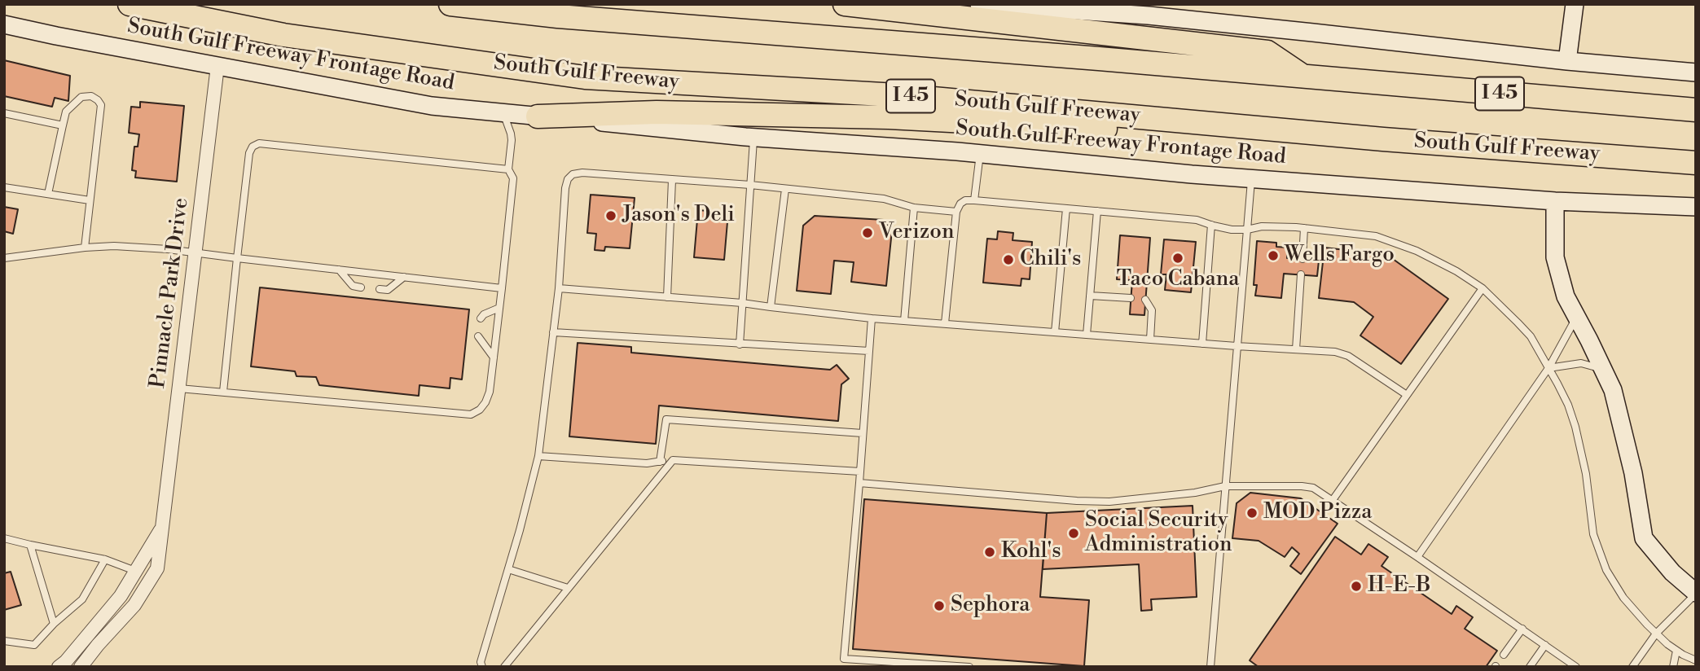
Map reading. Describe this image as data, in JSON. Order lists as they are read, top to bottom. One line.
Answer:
{"streets":{"highway":["South Gulf Freeway","I 45"],"main road":["South Gulf Freeway Frontage Road"],"street":["Pinnacle Park Drive"]},"crossings":[["South Gulf Freeway Frontage Road","Pinnacle Park Drive"]],"places":["Jason's Deli","Verizon","Wells Fargo","Taco Cabana","Chili's","MOD Pizza","Social Security Administration","Kohl's","H-E-B","Sephora"]}
